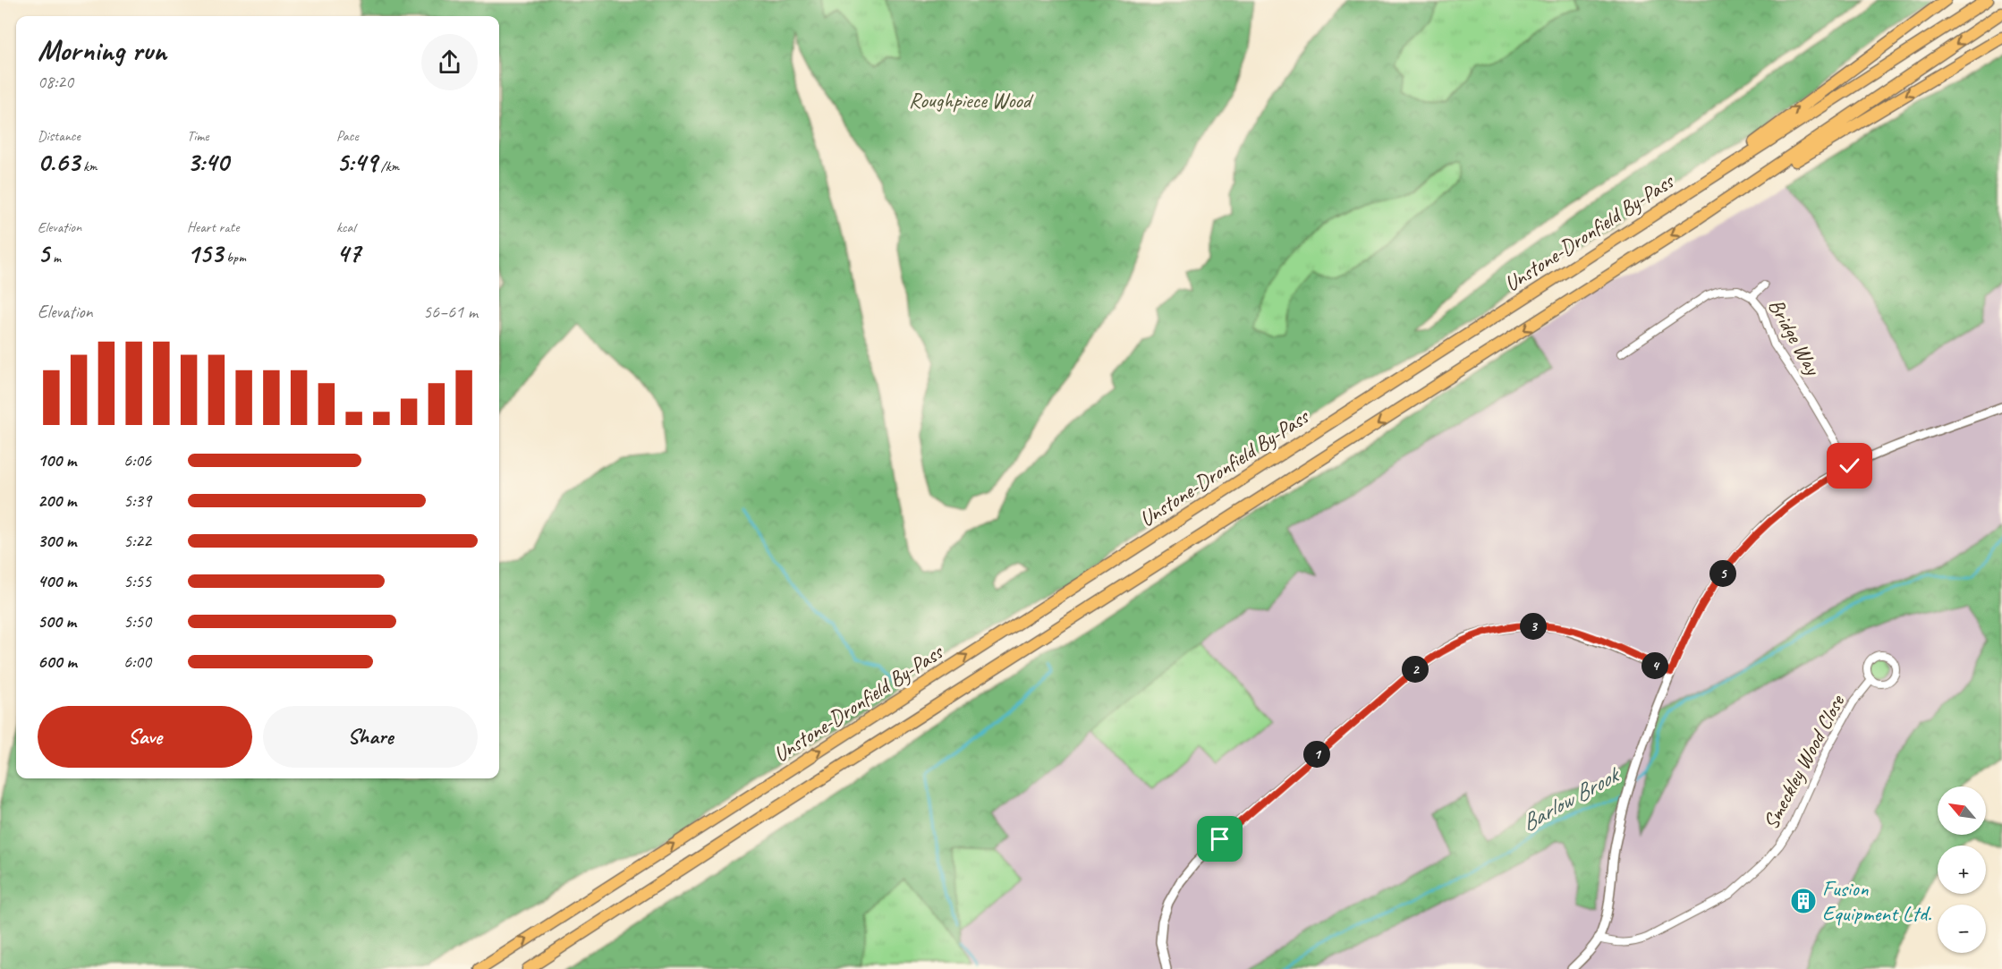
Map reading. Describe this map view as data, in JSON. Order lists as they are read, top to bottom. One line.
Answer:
{"streets":{"highway":["Unstone-Dronfield By-Pass"],"street":["Bridge Way","Smeckley Wood Close"]},"water":["Barlow Brook"],"parks":["Roughpiece Wood"],"places":{"building":["Fusion Equipment Ltd."]},"north":"top left","page":{"heading":["Morning run","08:20"],"stats":[["Distance","0.63 km"],["Time","3:40"],["Pace","5:49 /km"],["Elevation","5 m"],["Heart rate","153 bpm"],["kcal","47"]],"chart":["Elevation","56–61 m"],"list":[{"name":"100 m","note":"6:06"},{"name":"200 m","note":"5:39"},{"name":"300 m","note":"5:22"},{"name":"400 m","note":"5:55"},{"name":"500 m","note":"5:50"},{"name":"600 m","note":"6:00"}],"pins":["5","3","4","2","1"],"buttons":["Save","Share"],"map_buttons":["+","−"]}}
